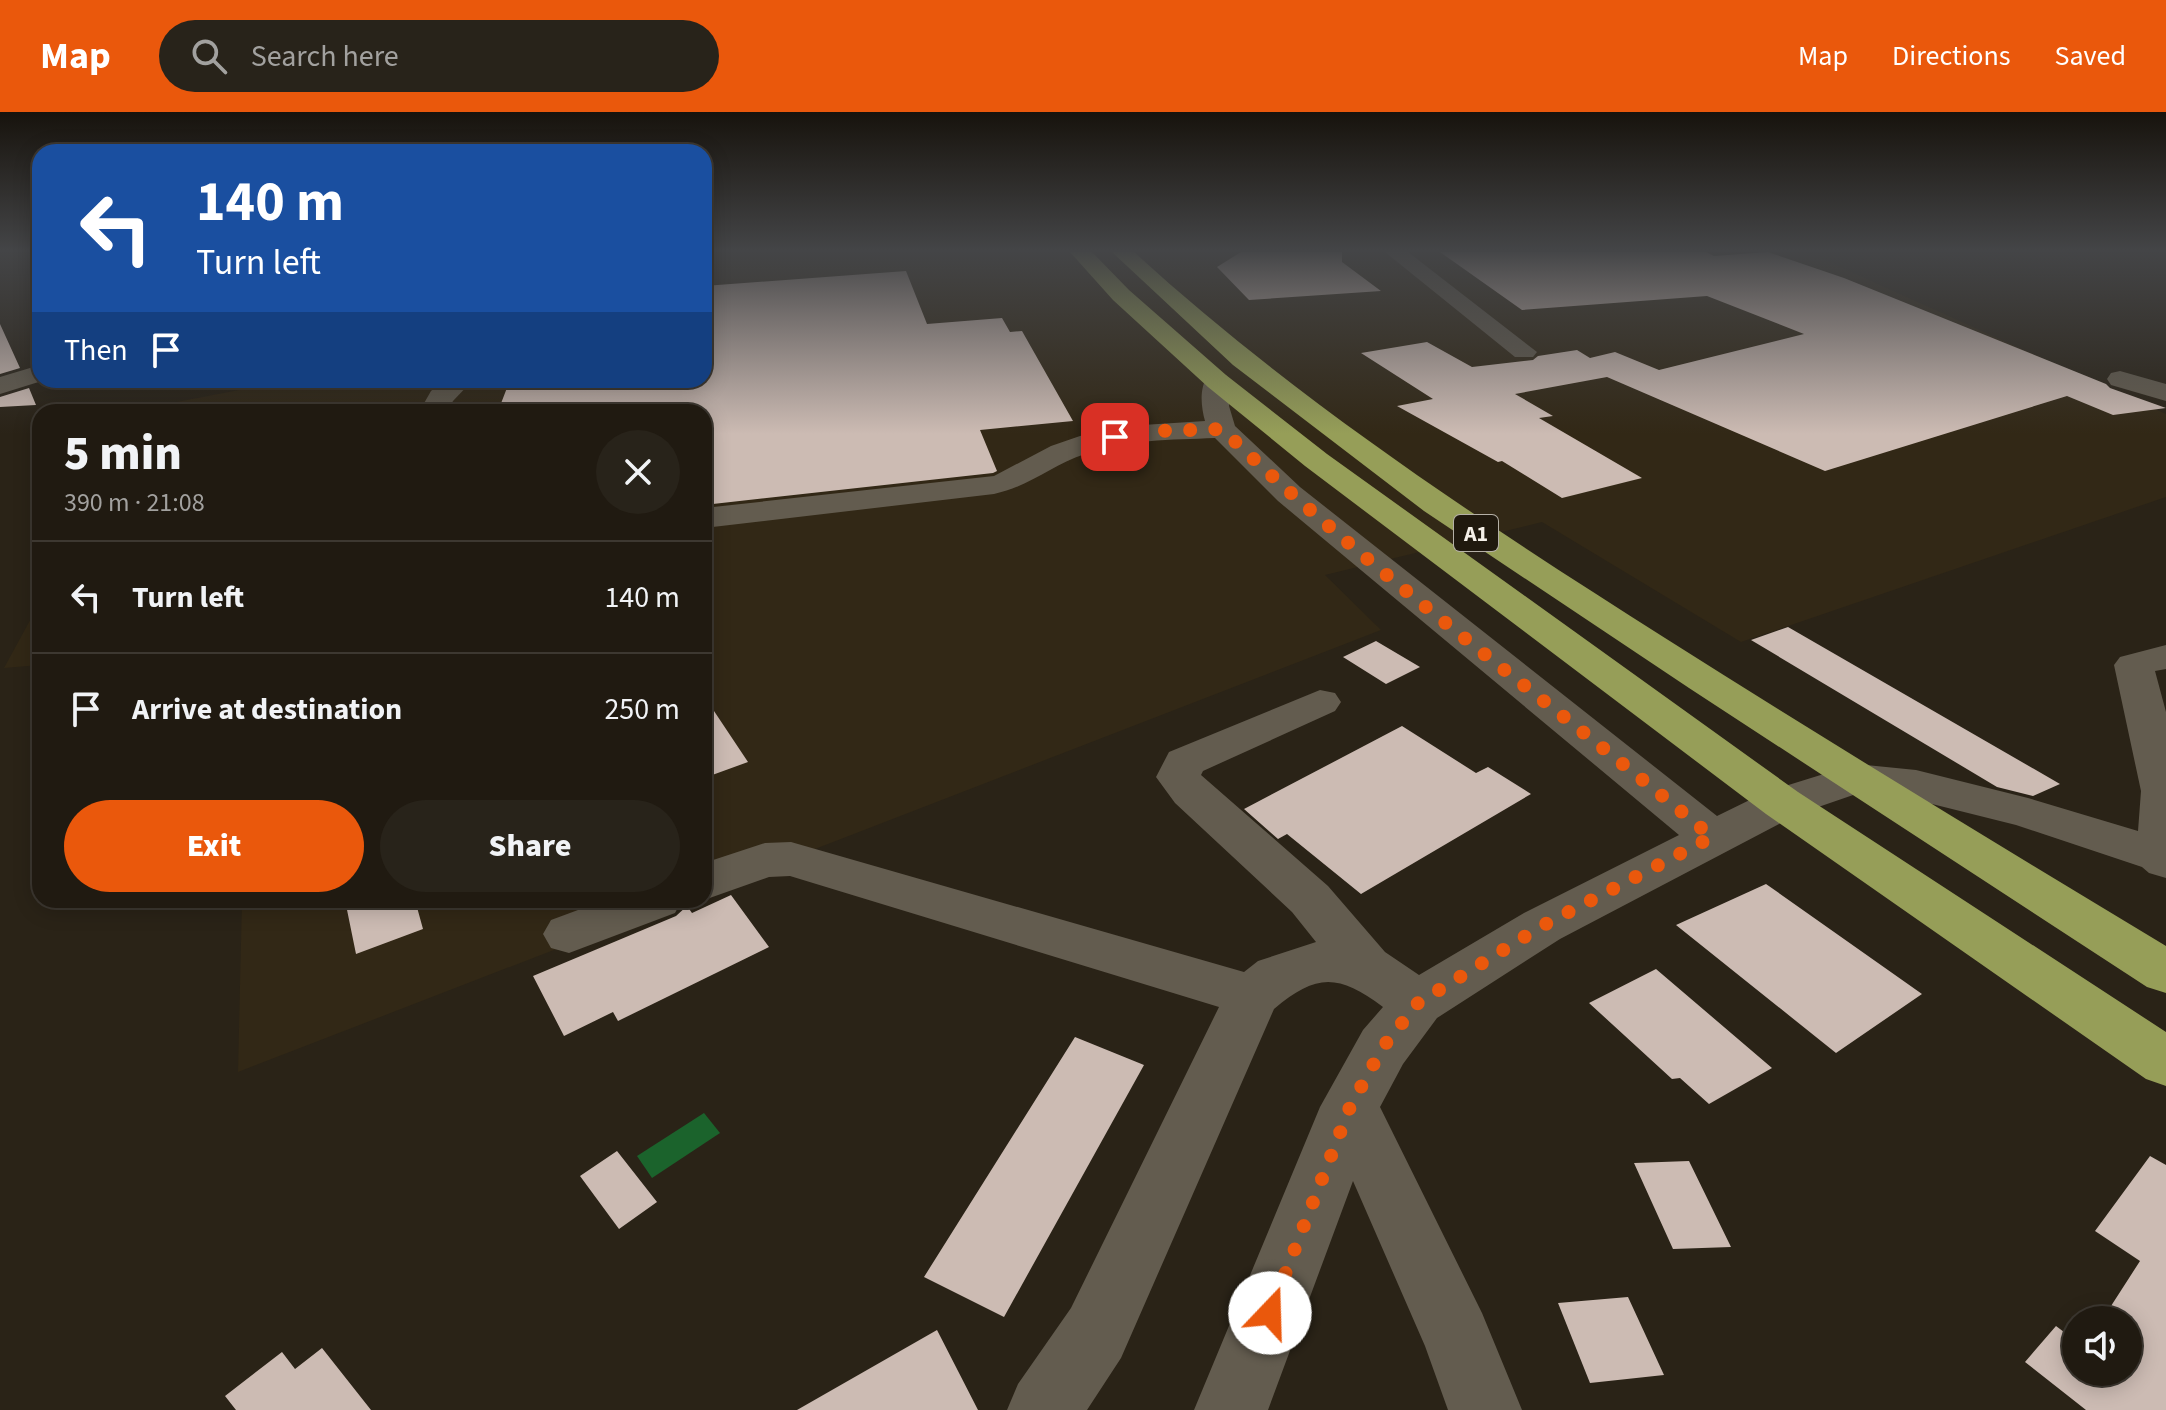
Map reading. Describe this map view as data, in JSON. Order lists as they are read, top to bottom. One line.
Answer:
{"streets":{"highway":["A1"]},"page":{"header":"Map","search":"Search here","nav":["Map","Directions","Saved"],"turn":["140 m","Turn left"],"then":"Then","heading":["5 min","390 m · 21:08"],"list":[{"name":"Turn left","value":"140 m"},{"name":"Arrive at destination","value":"250 m"}],"buttons":["Exit","Share"]}}
